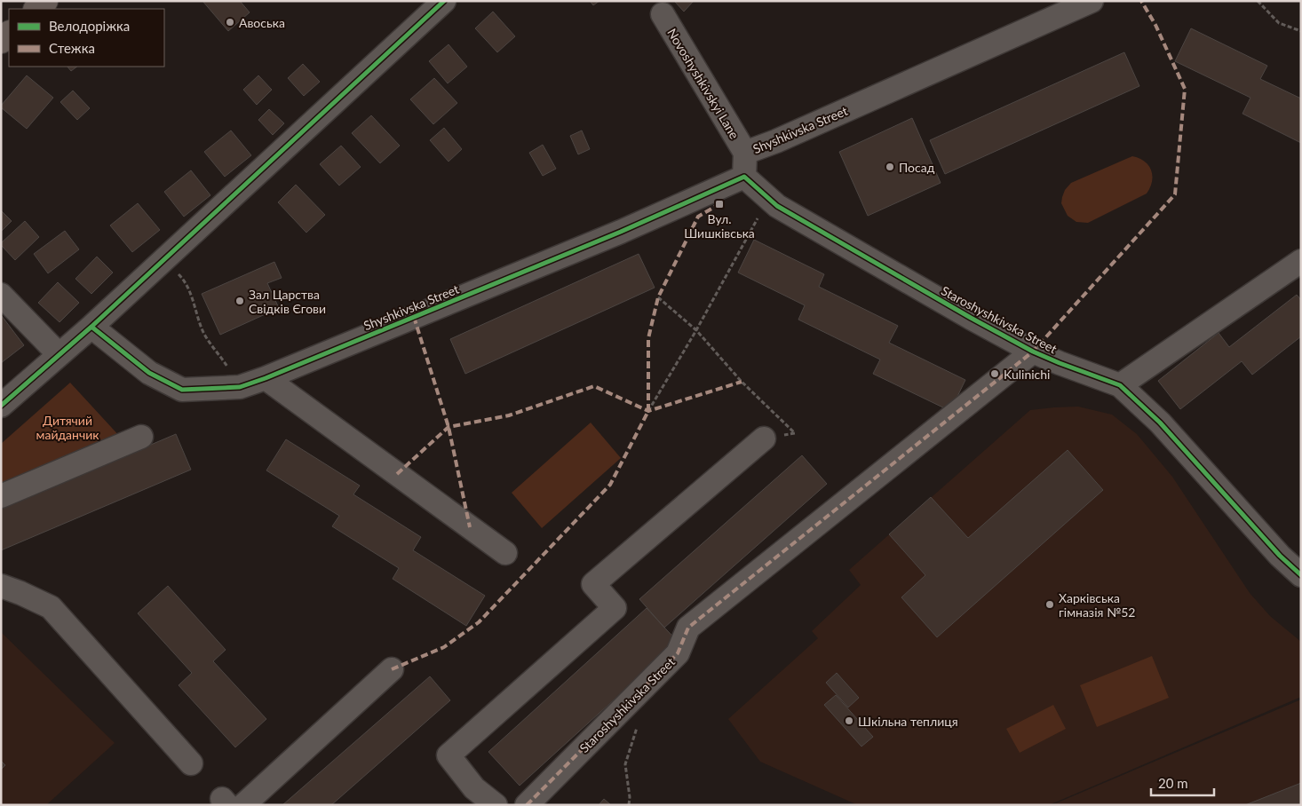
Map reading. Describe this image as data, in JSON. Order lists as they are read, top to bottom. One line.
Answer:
{"streets":{"street":["Novoshyshkivskyi Lane","Shyshkivska Street","Staroshyshkivska Street"]},"crossings":[["Novoshyshkivskyi Lane","Shyshkivska Street"],["Shyshkivska Street","Staroshyshkivska Street"]],"parks":["Дитячий майданчик"],"places":{"other":["Авоська","Посад","Зал Царства Свідків Єгови","Kulinichi","Харківська гімназія №52","Шкільна теплиця"],"transit":["Вул. Шишківська"]},"legend":["Велодоріжка","Стежка"],"scale_bar":"20 m"}
